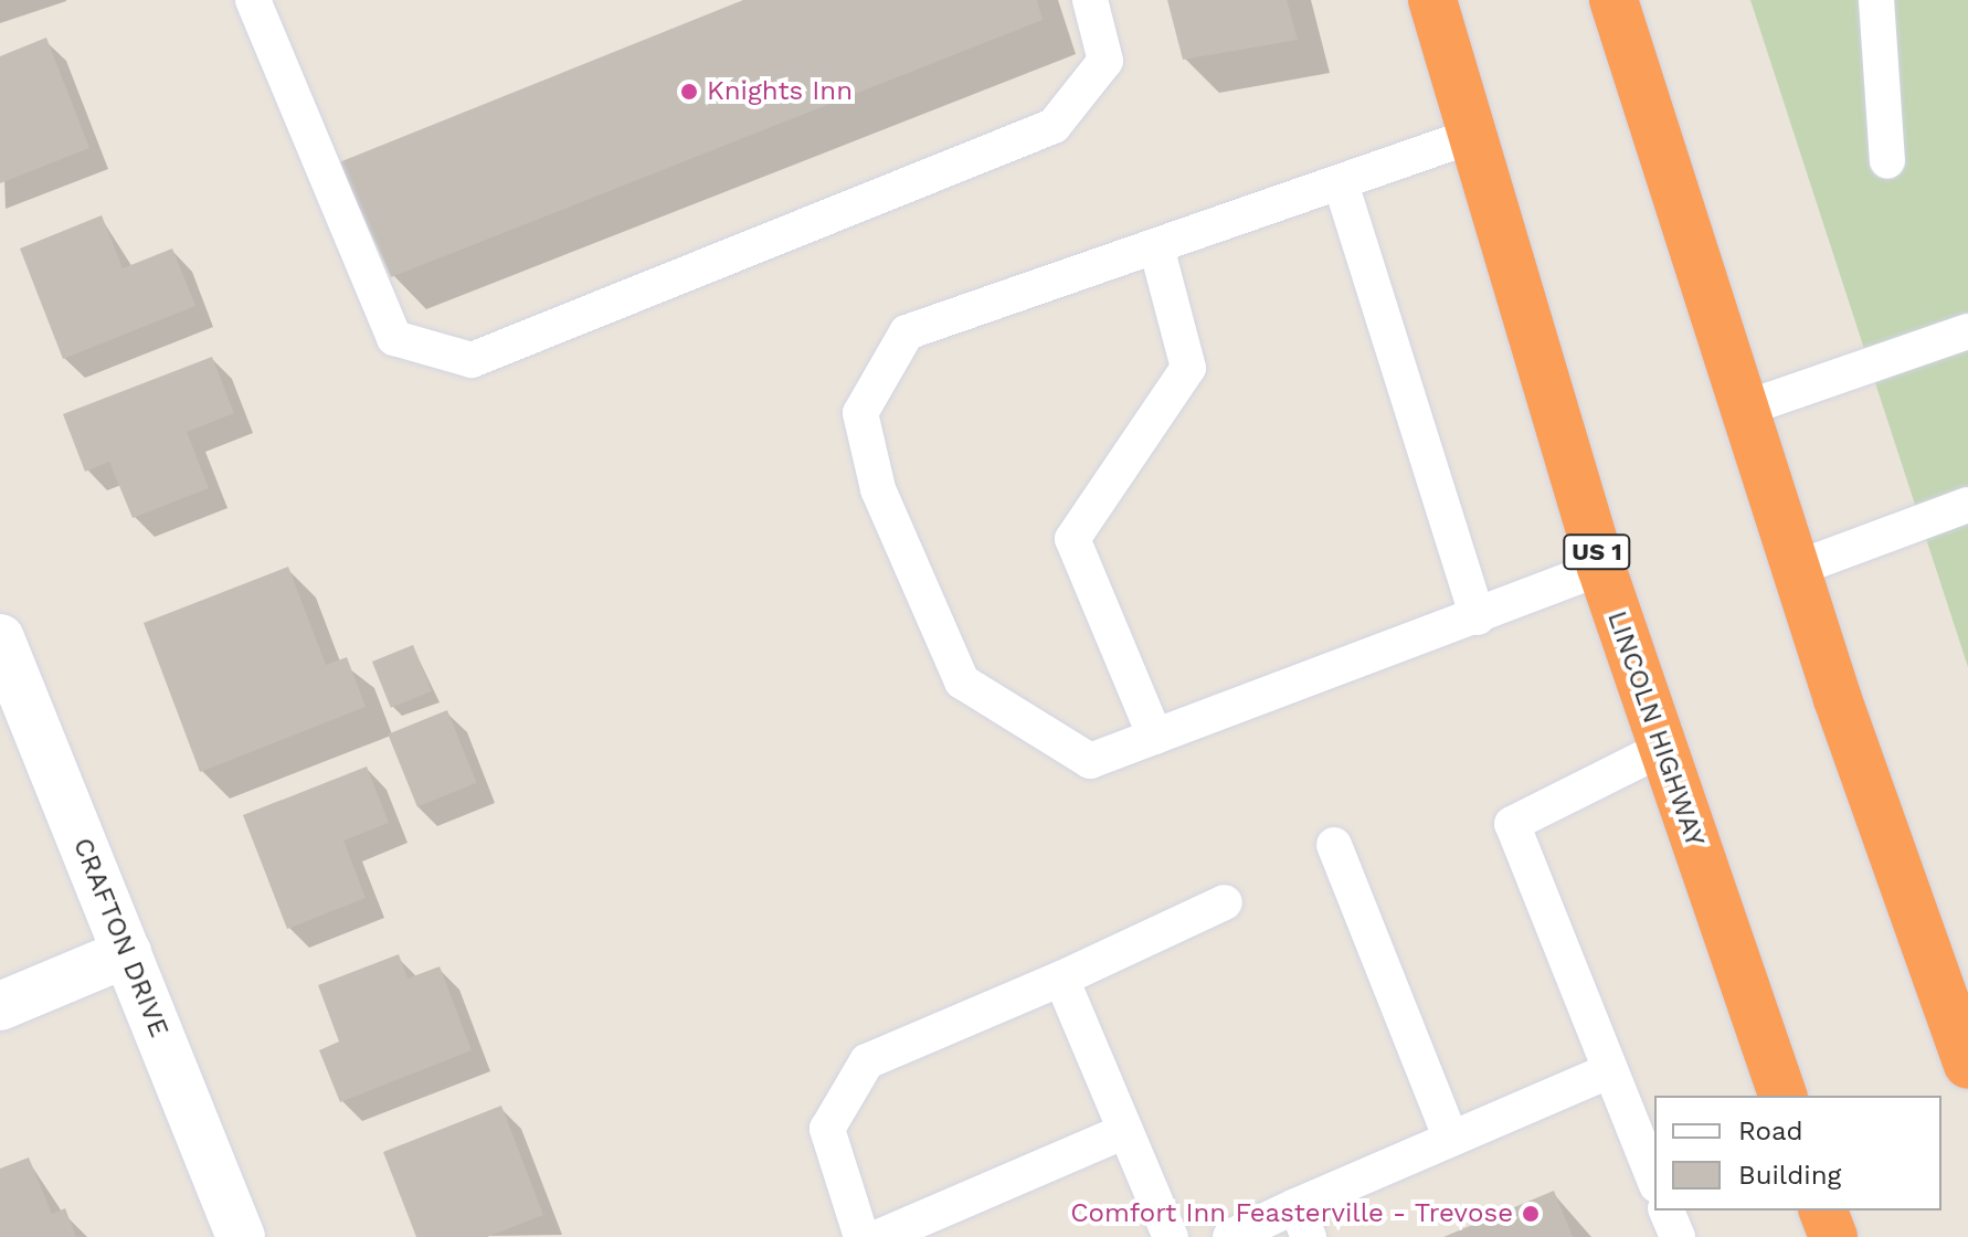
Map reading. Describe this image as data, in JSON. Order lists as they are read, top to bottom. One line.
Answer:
{"streets":{"highway":["US 1","LINCOLN HIGHWAY"],"street":["CRAFTON DRIVE"]},"places":["Knights Inn","Comfort Inn Feasterville - Trevose"],"legend":["Road","Building"]}
